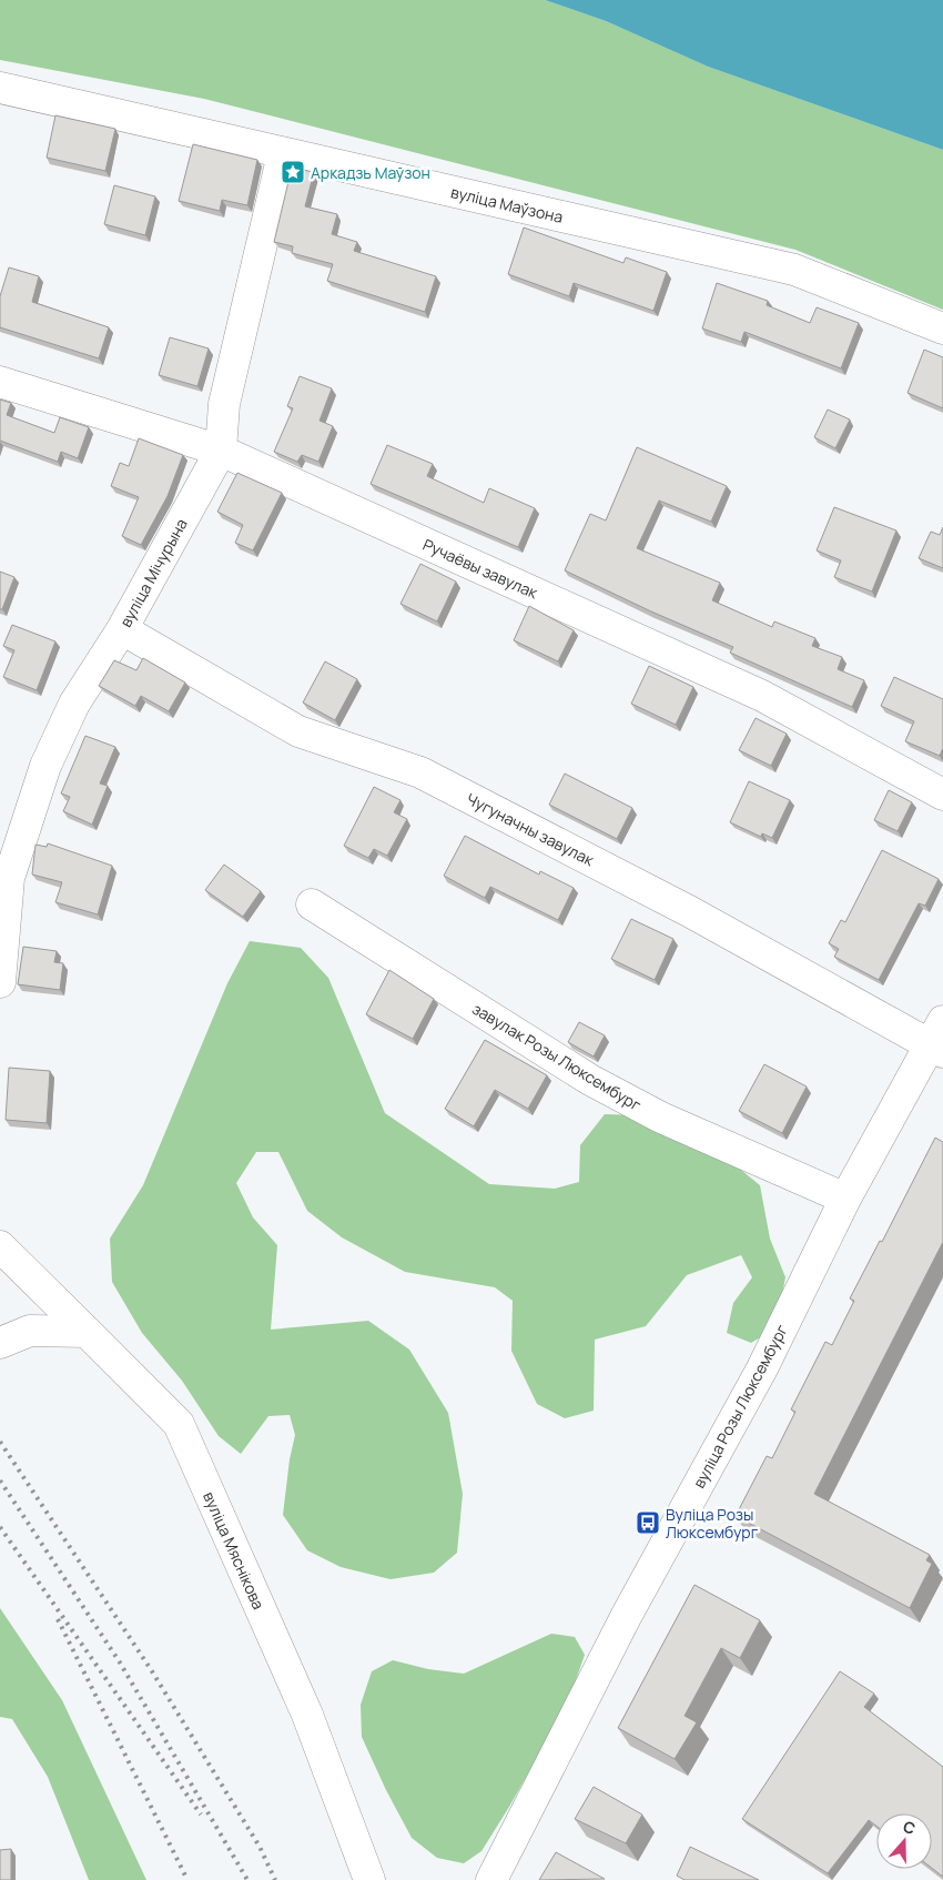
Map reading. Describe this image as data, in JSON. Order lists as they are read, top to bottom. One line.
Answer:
{"streets":{"street":["вуліца Маўзона","Ручаёвы завулак","вуліца Мічурына","Чугуначны завулак","завулак Розы Люксембург","вуліца Розы Люксембург","вуліца Мяснікова"]},"crossings":[["вуліца Маўзона","вуліца Мічурына"],["Ручаёвы завулак","вуліца Мічурына"],["вуліца Мічурына","Чугуначны завулак"],["Чугуначны завулак","вуліца Розы Люксембург"],["завулак Розы Люксембург","вуліца Розы Люксембург"]],"places":{"place":["Аркадзь Маўзон"],"bus stop":["Вуліца Розы Люксембург"]},"north":"top"}
